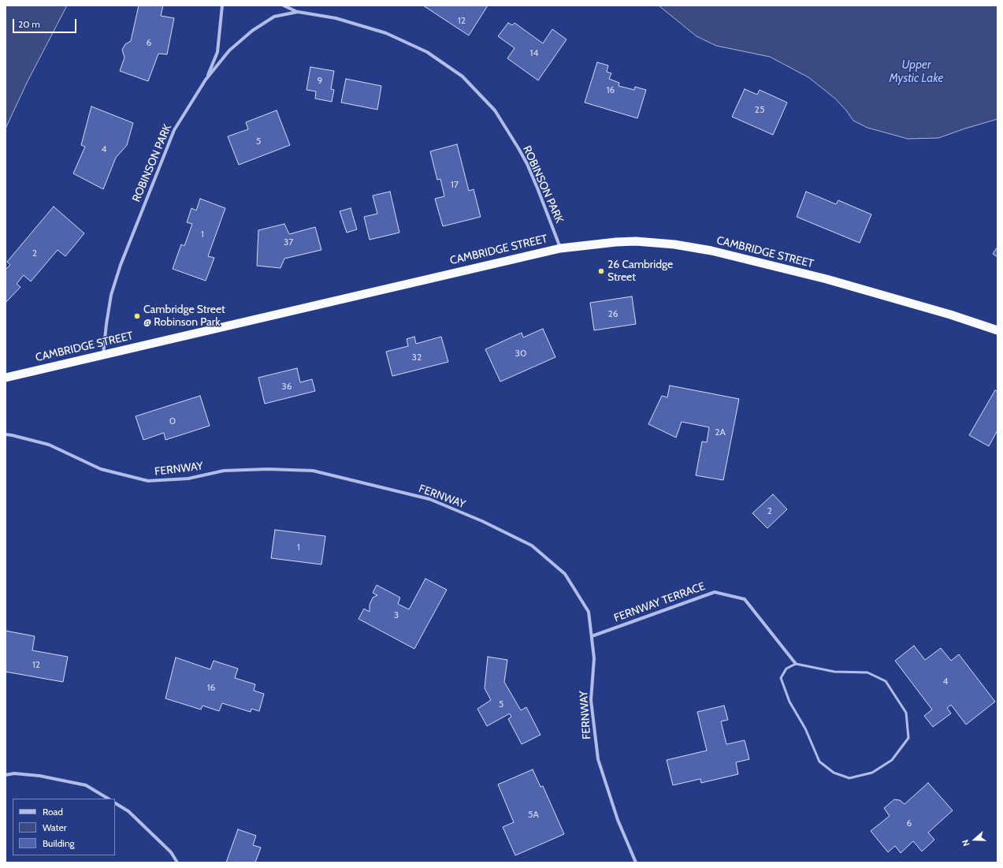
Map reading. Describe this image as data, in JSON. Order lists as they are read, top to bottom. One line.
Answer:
{"streets":{"highway":["CAMBRIDGE STREET"],"street":["ROBINSON PARK","FERNWAY","FERNWAY TERRACE"]},"crossings":[["ROBINSON PARK","CAMBRIDGE STREET"],["FERNWAY","FERNWAY TERRACE"]],"water":["Upper Mystic Lake"],"places":["26 Cambridge Street","Cambridge Street @ Robinson Park"],"house_numbers":["12","6","14","9","16","25","5","4","17","1","37","2","26","30","32","36","0","2A","2","1","3","12","4","16","5","5A","6"],"legend":["Road","Water","Building"],"scale_bar":"20 m","north":"left"}
